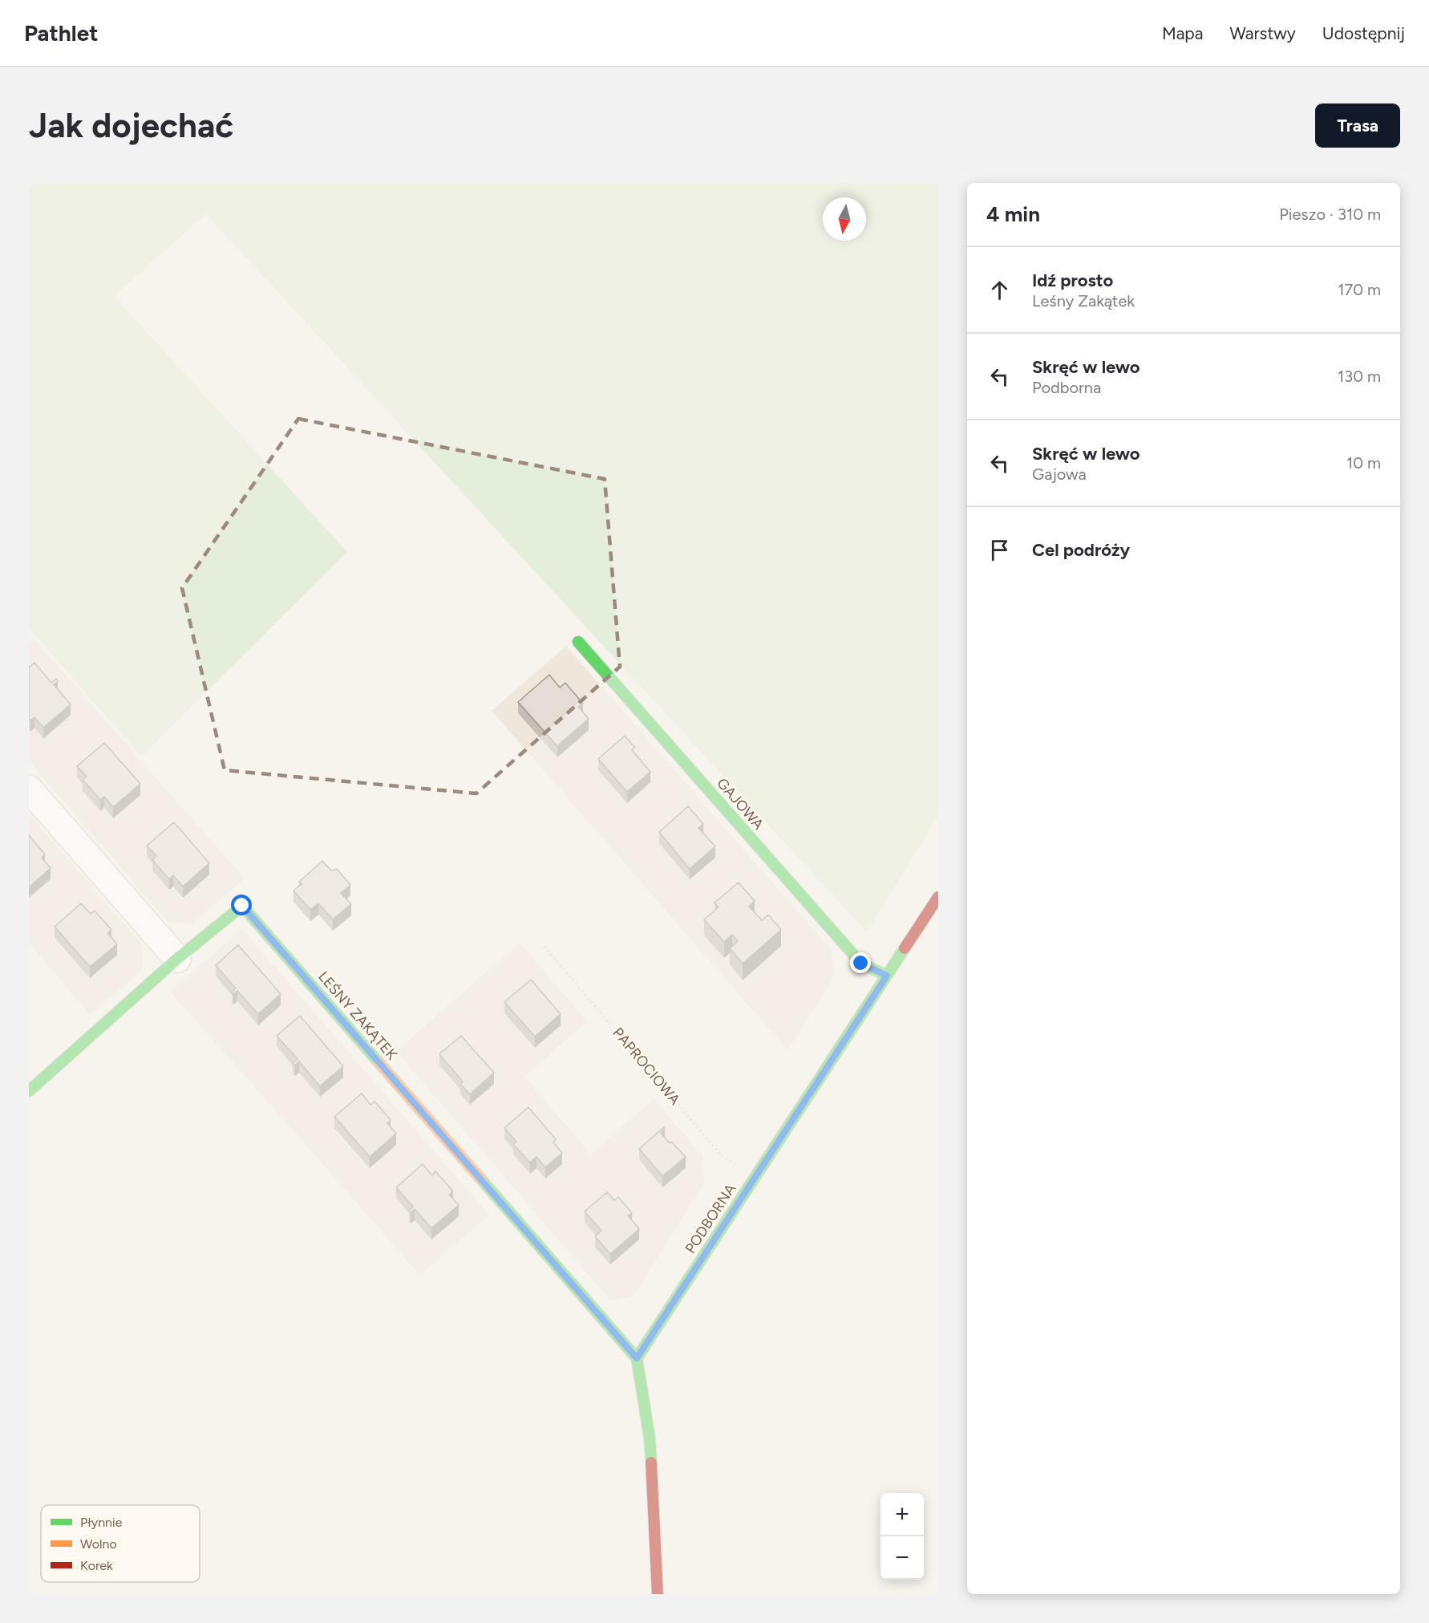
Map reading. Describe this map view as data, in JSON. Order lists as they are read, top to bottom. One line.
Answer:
{"streets":{"street":["GAJOWA","LEŚNY ZAKĄTEK","PODBORNA"],"path":["PAPROCIOWA"]},"crossings":[["GAJOWA","PODBORNA"],["LEŚNY ZAKĄTEK","PODBORNA"],["PAPROCIOWA","PODBORNA"]],"legend":["Płynnie","Wolno","Korek"],"north":"bottom","page":{"header":"Pathlet","nav":["Mapa","Warstwy","Udostępnij"],"buttons":"Trasa","title":"Jak dojechać","heading":["4 min","Pieszo · 310 m"],"list":[["Idź prosto","Leśny Zakątek","170 m"],["Skręć w lewo","Podborna","130 m"],["Skręć w lewo","Gajowa","10 m"],"Cel podróży"],"map_buttons":["+","−"]}}
